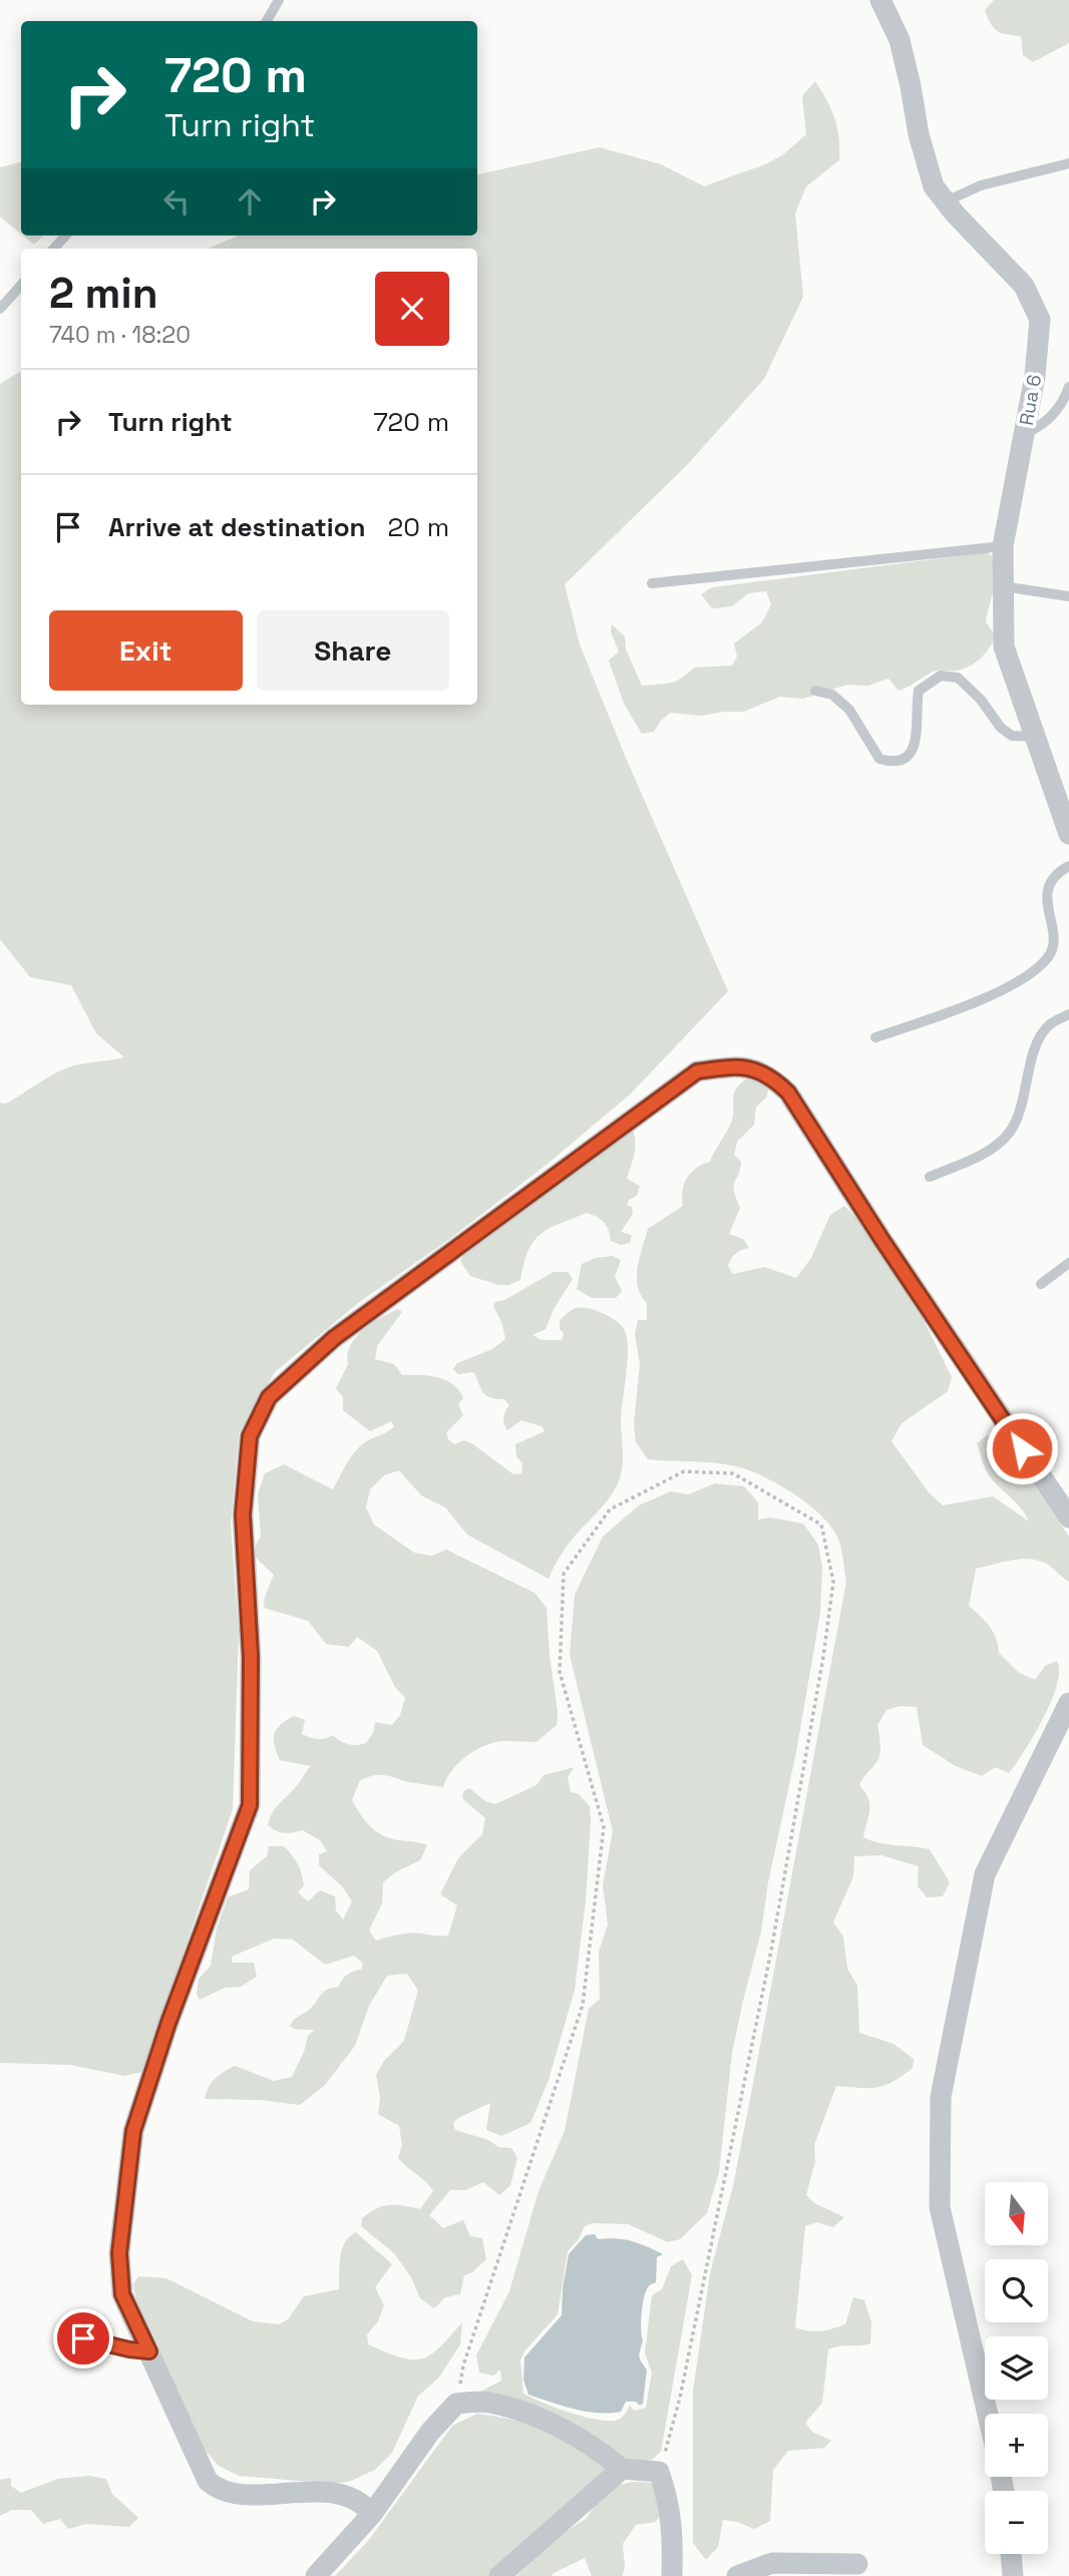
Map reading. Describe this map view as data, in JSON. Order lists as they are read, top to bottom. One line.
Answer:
{"streets":{"street":["Rua 6"]},"north":"bottom","page":{"turn":["720 m","Turn right"],"heading":["2 min","740 m · 18:20"],"list":[{"name":"Turn right","value":"720 m"},{"name":"Arrive at destination","value":"20 m"}],"buttons":["Exit","Share"],"map_buttons":["+","−"]}}
